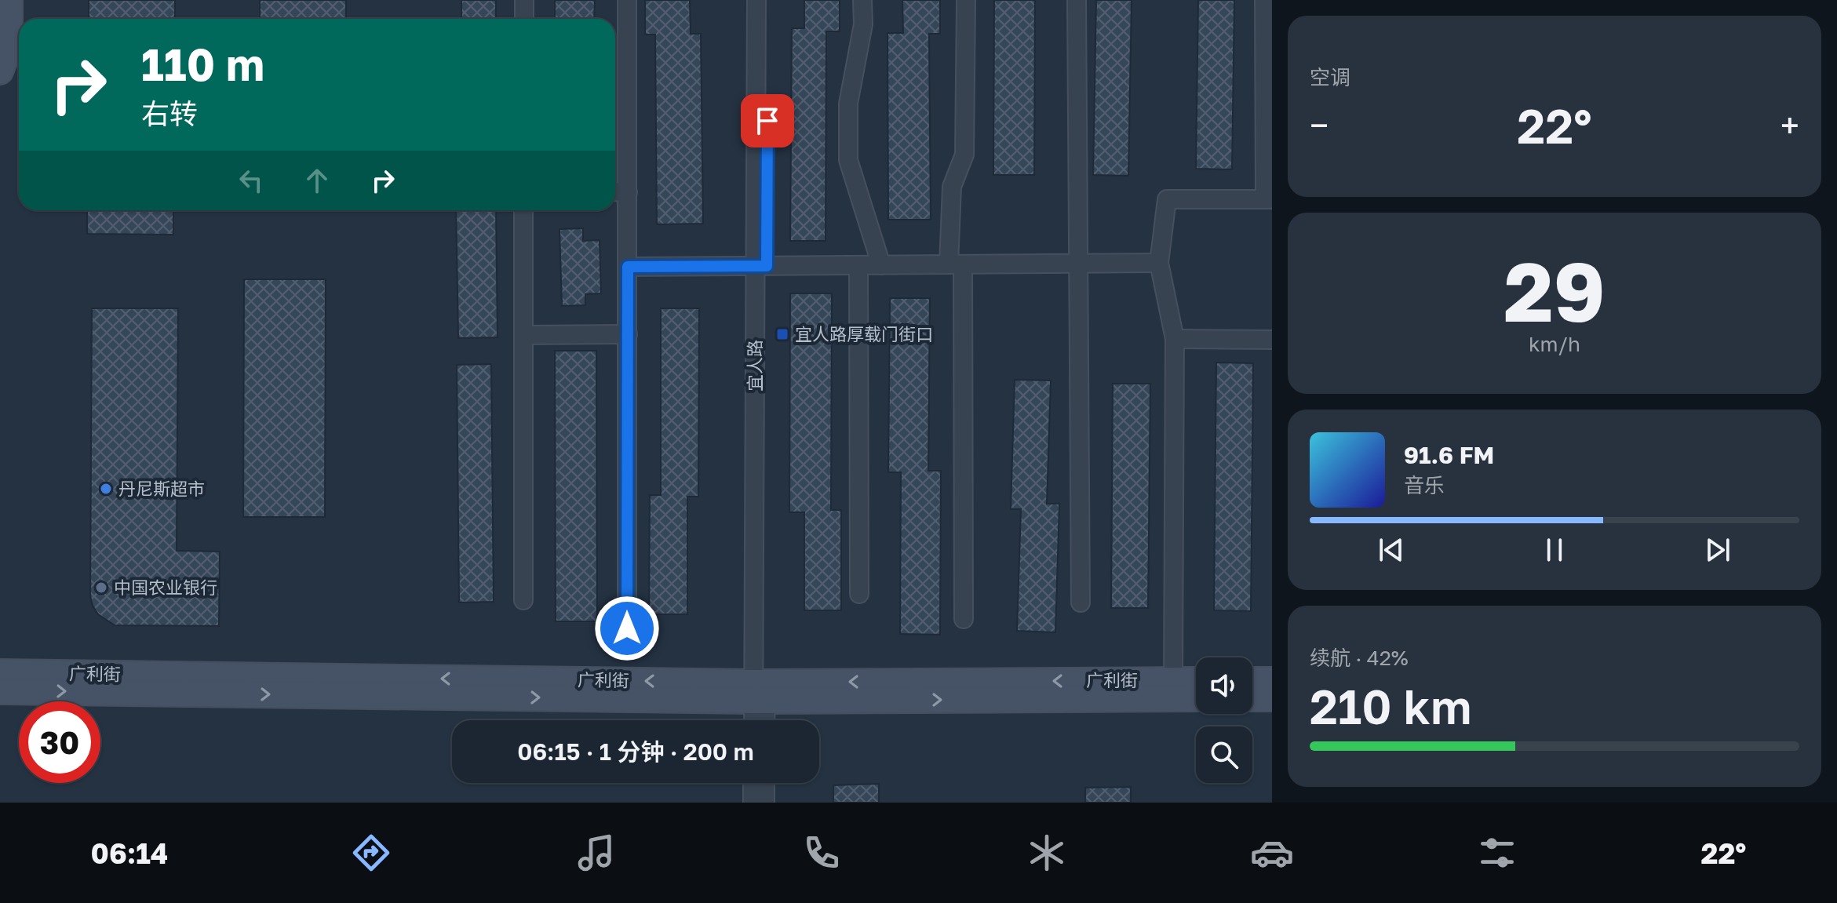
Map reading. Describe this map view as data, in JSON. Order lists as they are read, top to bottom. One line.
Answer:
{"streets":{"street":["宜人路","广利街"]},"crossings":[["宜人路","广利街"]],"places":{"transit":["宜人路厚载门街口"],"other":["丹尼斯超市","中国农业银行"]},"page":{"tile":["空调",["29","km/h"],["续航 · 42%","210 km"]],"turn":["110 m","右转"],"heat":["−","22°","+"],"song":["91.6 FM","音乐"],"limit":"30","trip":"06:15 · 1 分钟 · 200 m","tabs":["06:14","22°"]}}
